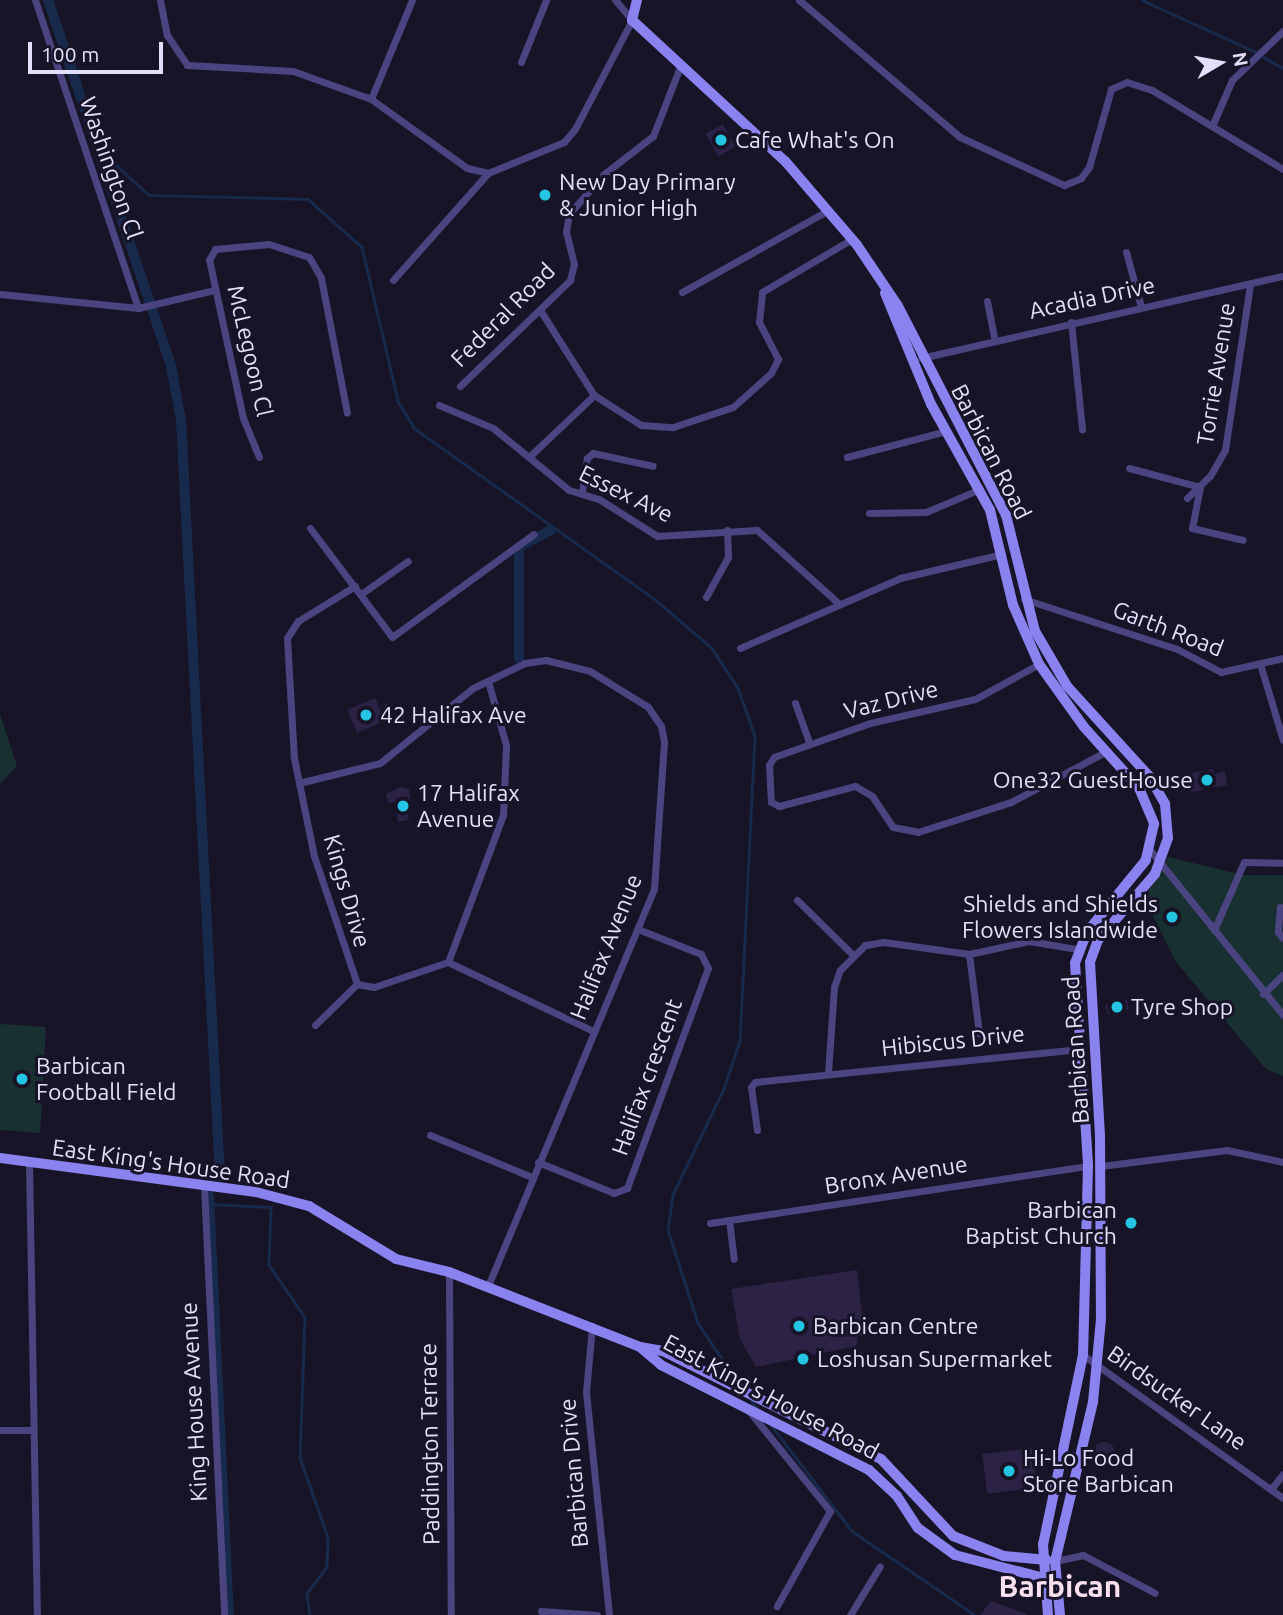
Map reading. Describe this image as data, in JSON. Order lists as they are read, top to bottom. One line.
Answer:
{"streets":{"main road":["Barbican Road","East King's House Road"],"street":["Washington Cl","Acadia Drive","Federal Road","McLegoon Cl","Torrie Avenue","Essex Ave","Garth Road","Vaz Drive","Kings Drive","Halifax Avenue","Hibiscus Drive","Halifax crescent","Bronx Avenue","Birdsucker Lane","King House Avenue","Paddington Terrace","Barbican Drive"]},"crossings":[["Acadia Drive","Torrie Avenue"],["Acadia Drive","Barbican Road"],["Federal Road","Barbican Road"],["Barbican Road","Garth Road"],["Barbican Road","Vaz Drive"],["Barbican Road","Hibiscus Drive"],["Barbican Road","East King's House Road"],["Barbican Road","Bronx Avenue"],["Barbican Road","Birdsucker Lane"],["Kings Drive","Halifax Avenue"],["Halifax Avenue","Halifax crescent"],["Halifax Avenue","East King's House Road"],["East King's House Road","King House Avenue"],["East King's House Road","Paddington Terrace"],["East King's House Road","Barbican Drive"]],"districts":["Barbican"],"places":["Cafe What's On","New Day Primary & Junior High","42 Halifax Ave","One32 GuestHouse","17 Halifax Avenue","Shields and Shields Flowers Islandwide","Tyre Shop","Barbican Football Field","Barbican Baptist Church","Barbican Centre","Loshusan Supermarket","Hi-Lo Food Store Barbican"],"scale_bar":"100 m","north":"right"}
